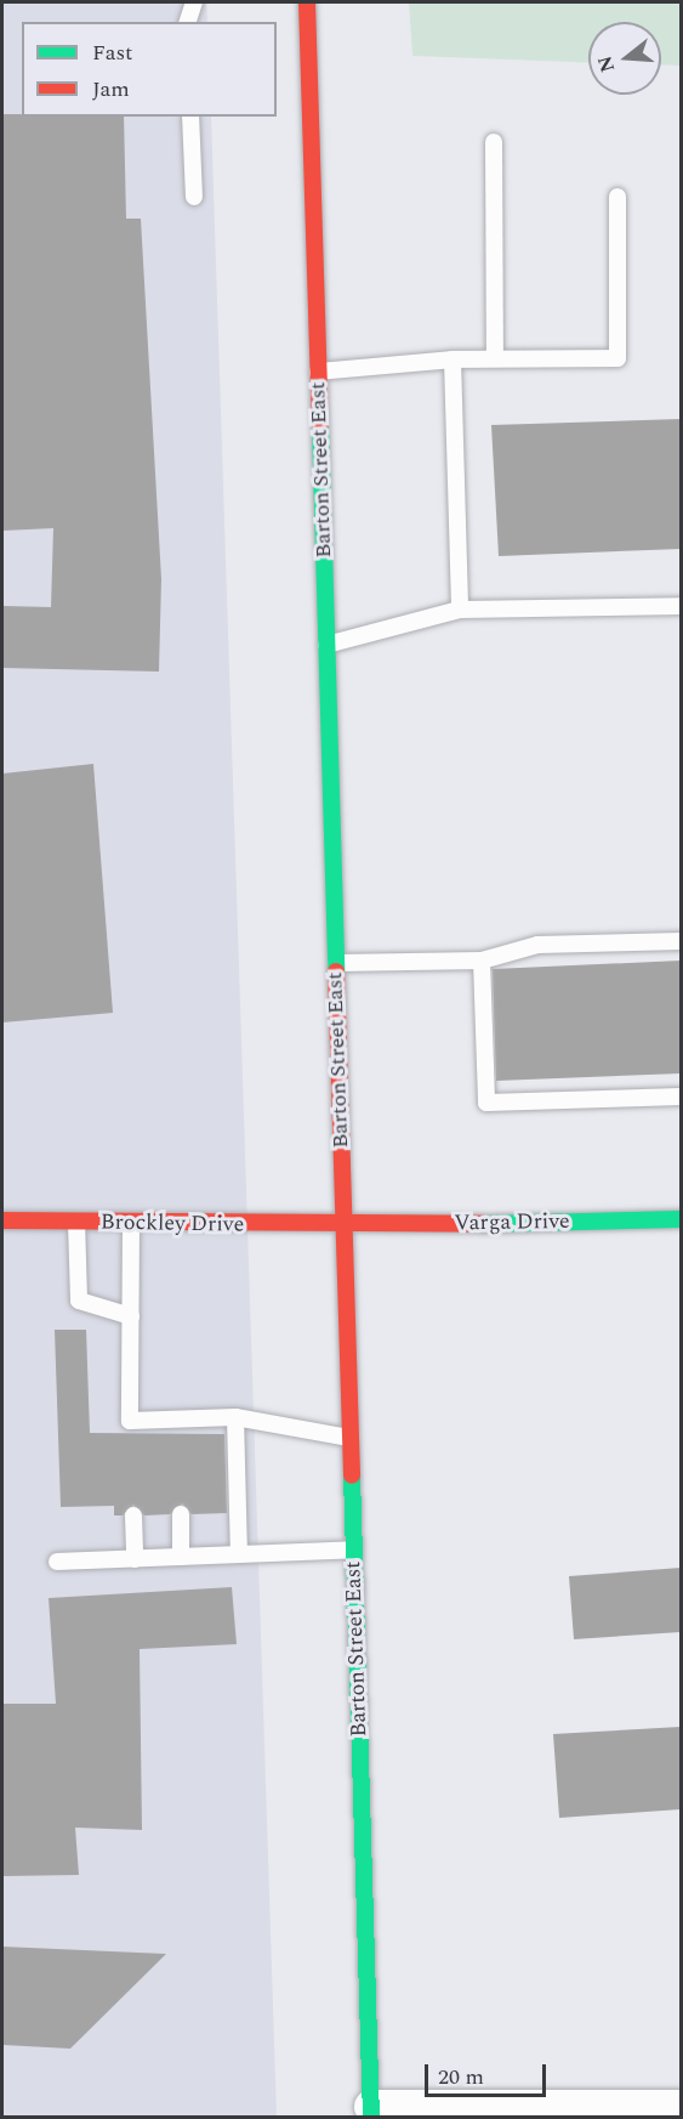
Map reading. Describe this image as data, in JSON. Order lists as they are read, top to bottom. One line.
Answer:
{"streets":{"main road":["Barton Street East","Varga Drive","Brockley Drive"]},"crossings":[["Barton Street East","Varga Drive"],["Barton Street East","Brockley Drive"],["Varga Drive","Brockley Drive"]],"legend":["Fast","Jam"],"scale_bar":"20 m","north":"left"}
